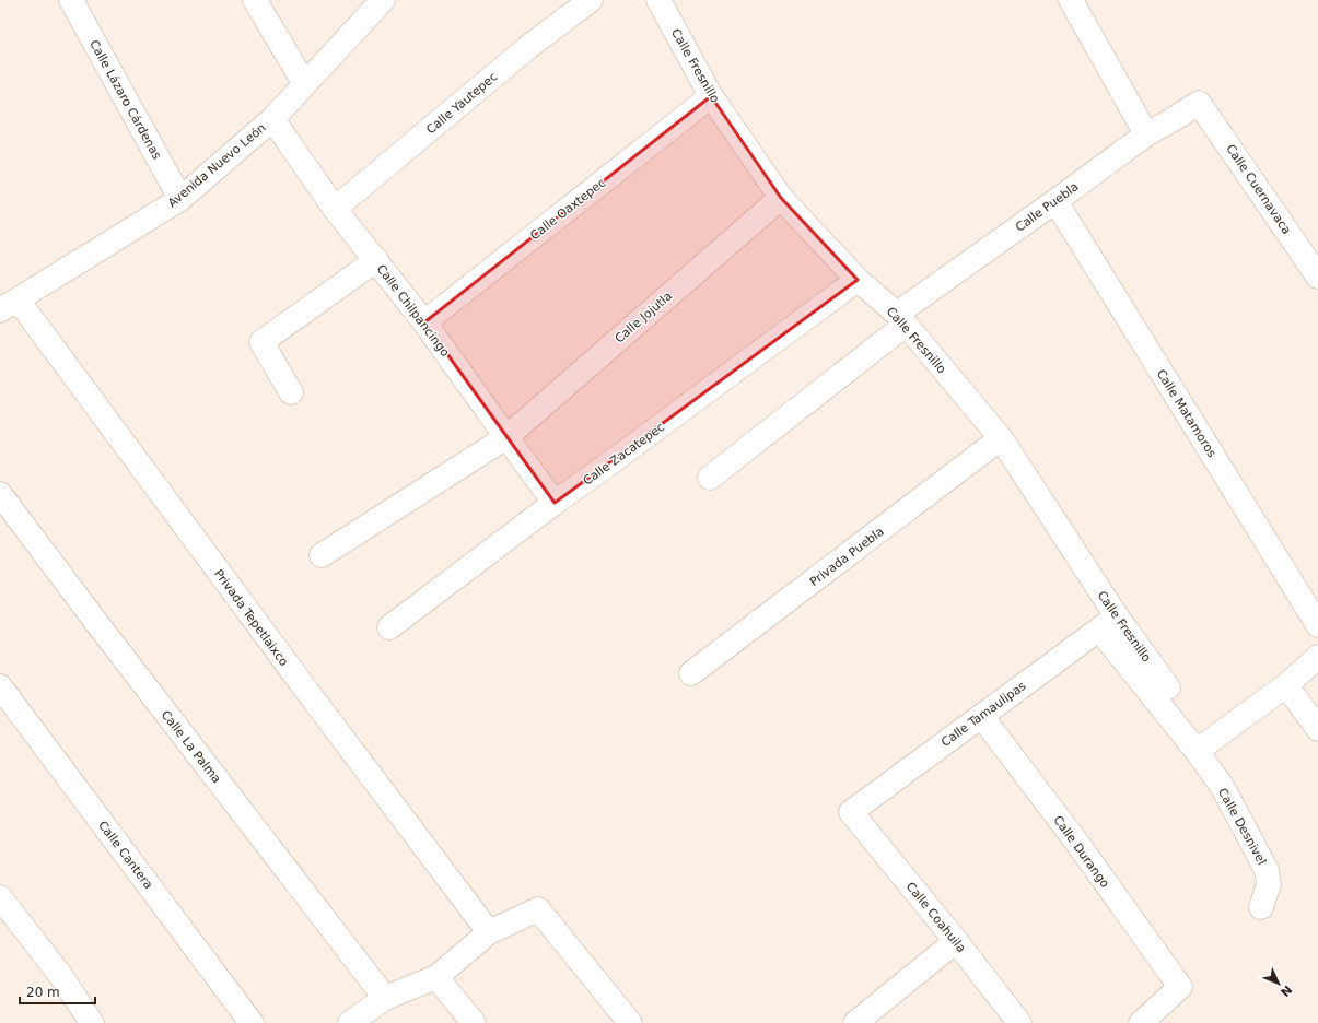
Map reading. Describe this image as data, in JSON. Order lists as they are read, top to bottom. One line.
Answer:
{"streets":{"street":["Calle Fresnillo","Calle Lázaro Cárdenas","Calle Yautepec","Avenida Nuevo León","Calle Cuernavaca","Calle Puebla","Calle Oaxtepec","Calle Chilpancingo","Calle Jojutla","Calle Matamoros","Calle Zacatepec","Privada Puebla","Privada Tepetlaixco","Calle Tamaulipas","Calle La Palma","Calle Desnivel","Calle Durango","Calle Cantera","Calle Coahuila"]},"crossings":[["Calle Fresnillo","Calle Puebla"],["Calle Fresnillo","Calle Oaxtepec"],["Calle Fresnillo","Calle Jojutla"],["Calle Fresnillo","Calle Zacatepec"],["Calle Fresnillo","Privada Puebla"],["Calle Fresnillo","Calle Tamaulipas"],["Calle Fresnillo","Calle Desnivel"],["Calle Lázaro Cárdenas","Avenida Nuevo León"],["Calle Yautepec","Calle Chilpancingo"],["Avenida Nuevo León","Calle Chilpancingo"],["Avenida Nuevo León","Privada Tepetlaixco"],["Calle Cuernavaca","Calle Puebla"],["Calle Puebla","Calle Matamoros"],["Calle Oaxtepec","Calle Chilpancingo"],["Calle Chilpancingo","Calle Jojutla"],["Calle Chilpancingo","Calle Zacatepec"],["Calle Tamaulipas","Calle Desnivel"],["Calle Tamaulipas","Calle Durango"],["Calle Tamaulipas","Calle Coahuila"]],"scale_bar":"20 m","north":"bottom right"}
